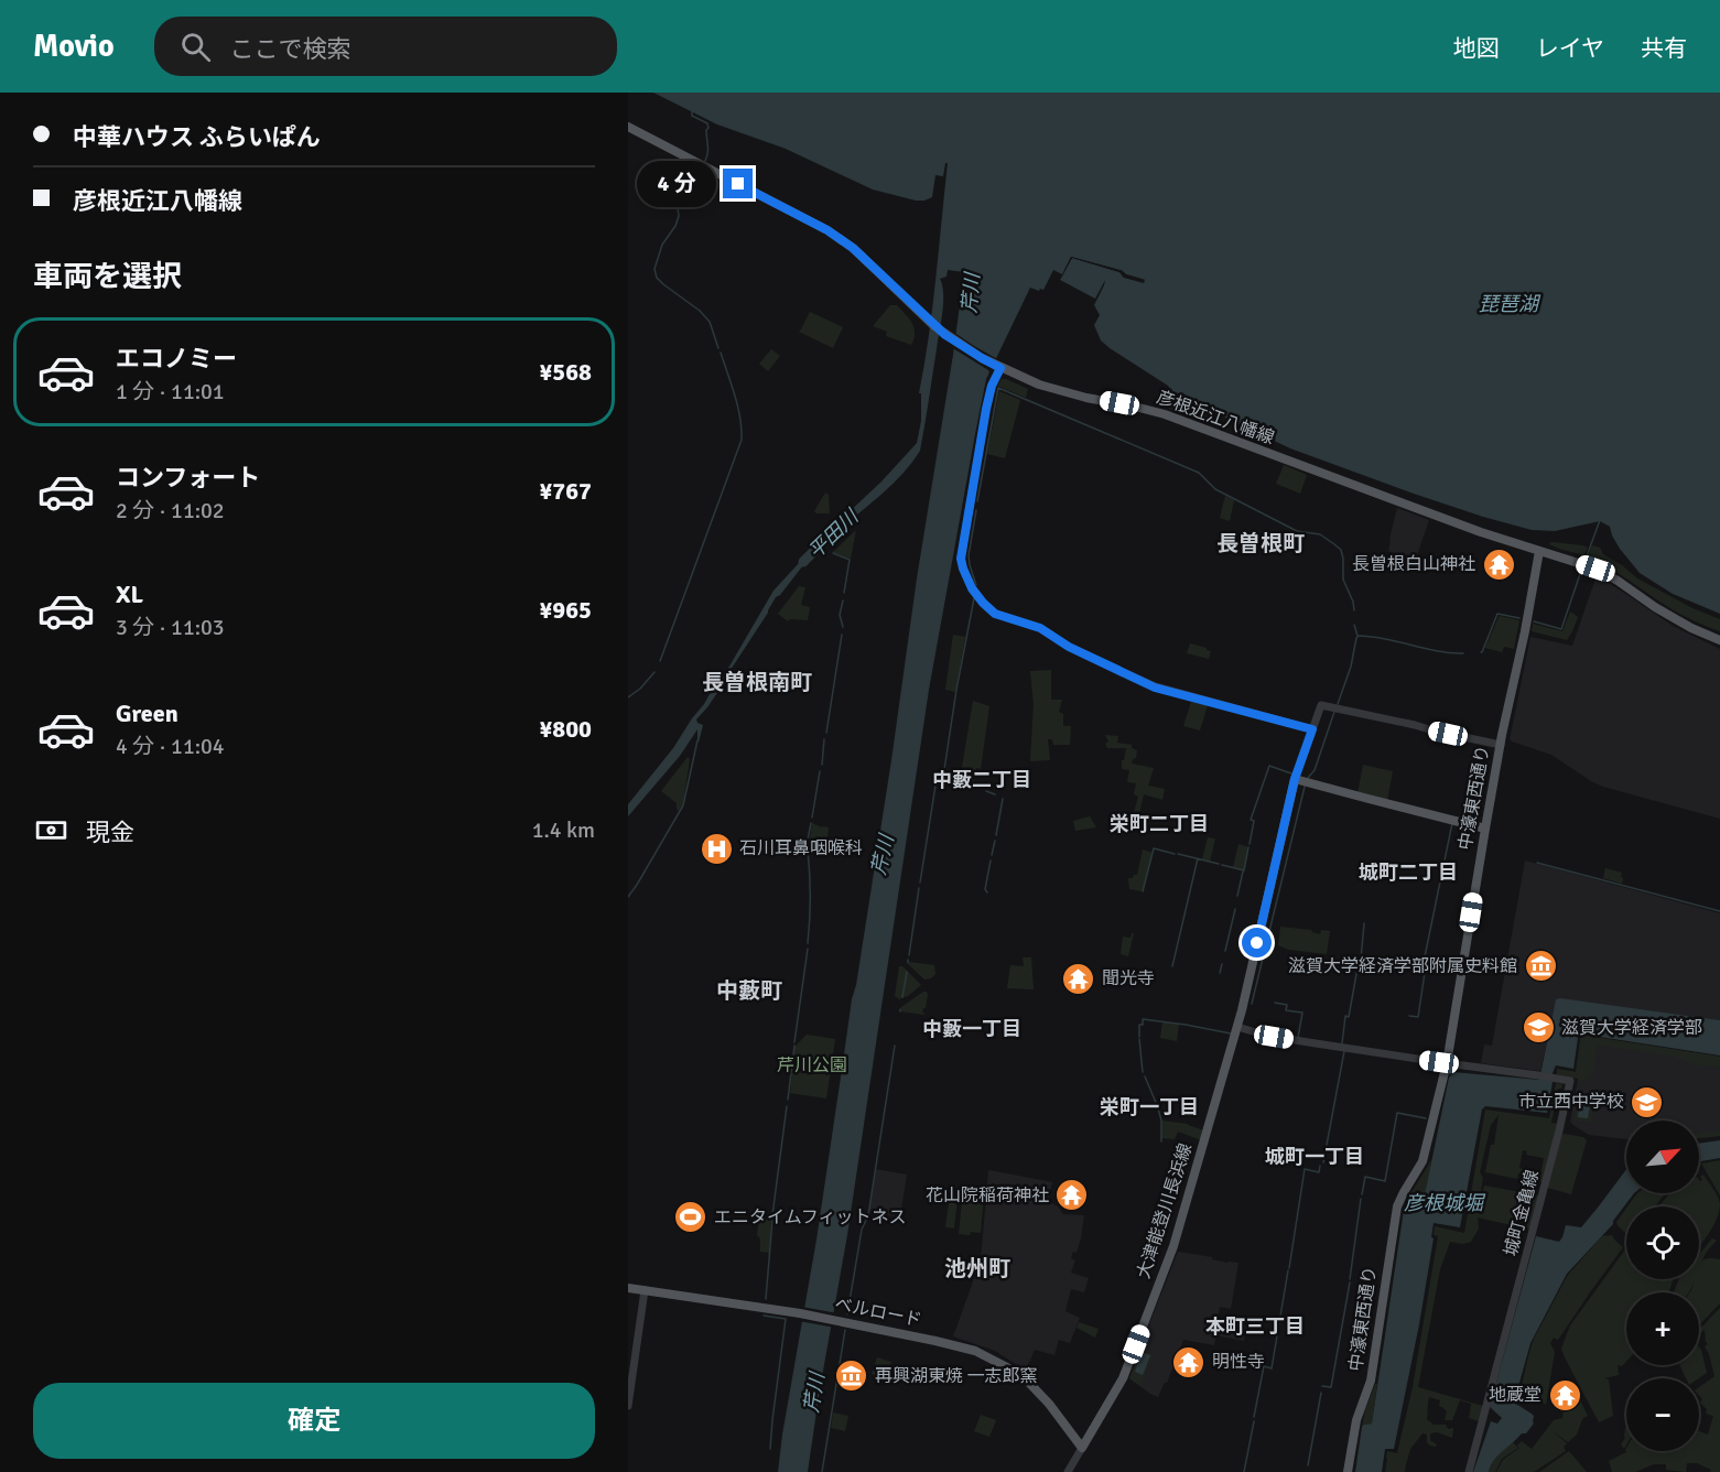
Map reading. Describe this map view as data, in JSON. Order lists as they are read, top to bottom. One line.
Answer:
{"streets":{"main road":["彦根近江八幡線","中濠東西通り","大津能登川長浜線","ベルロード"],"street":["城町金亀線"]},"crossings":[["彦根近江八幡線","中濠東西通り"],["中濠東西通り","城町金亀線"],["大津能登川長浜線","城町金亀線"],["大津能登川長浜線","ベルロード"]],"districts":["長曽根町","長曽根南町","中藪二丁目","栄町二丁目","城町二丁目","中藪町","中藪一丁目","栄町一丁目","城町一丁目","池州町","本町三丁目"],"water":["芹川","琵琶湖","平田川","彦根城堀"],"parks":["芹川公園"],"places":{"temple":["長曽根白山神社","聞光寺","花山院稲荷神社","明性寺","地蔵堂"],"hospital":["石川耳鼻咽喉科"],"museum":["滋賀大学経済学部附属史料館","再興湖東焼 一志郎窯"],"school or university":["滋賀大学経済学部","市立西中学校"],"sports":["エニタイムフィットネス"]},"north":"top right","page":{"header":"Movio","search":"ここで検索","nav":["地図","レイヤ","共有"],"banner":["中華ハウス ふらいぱん","彦根近江八幡線"],"bubble":"4 分","heading":"車両を選択","list":[{"name":"エコノミー","note":"1 分 · 11:01","value":"¥568"},{"name":"コンフォート","note":"2 分 · 11:02","value":"¥767"},{"name":"XL","note":"3 分 · 11:03","value":"¥965"},{"name":"Green","note":"4 分 · 11:04","value":"¥800"}],"pay":["現金","1.4 km"],"map_buttons":["+","−"],"buttons":"確定"}}
